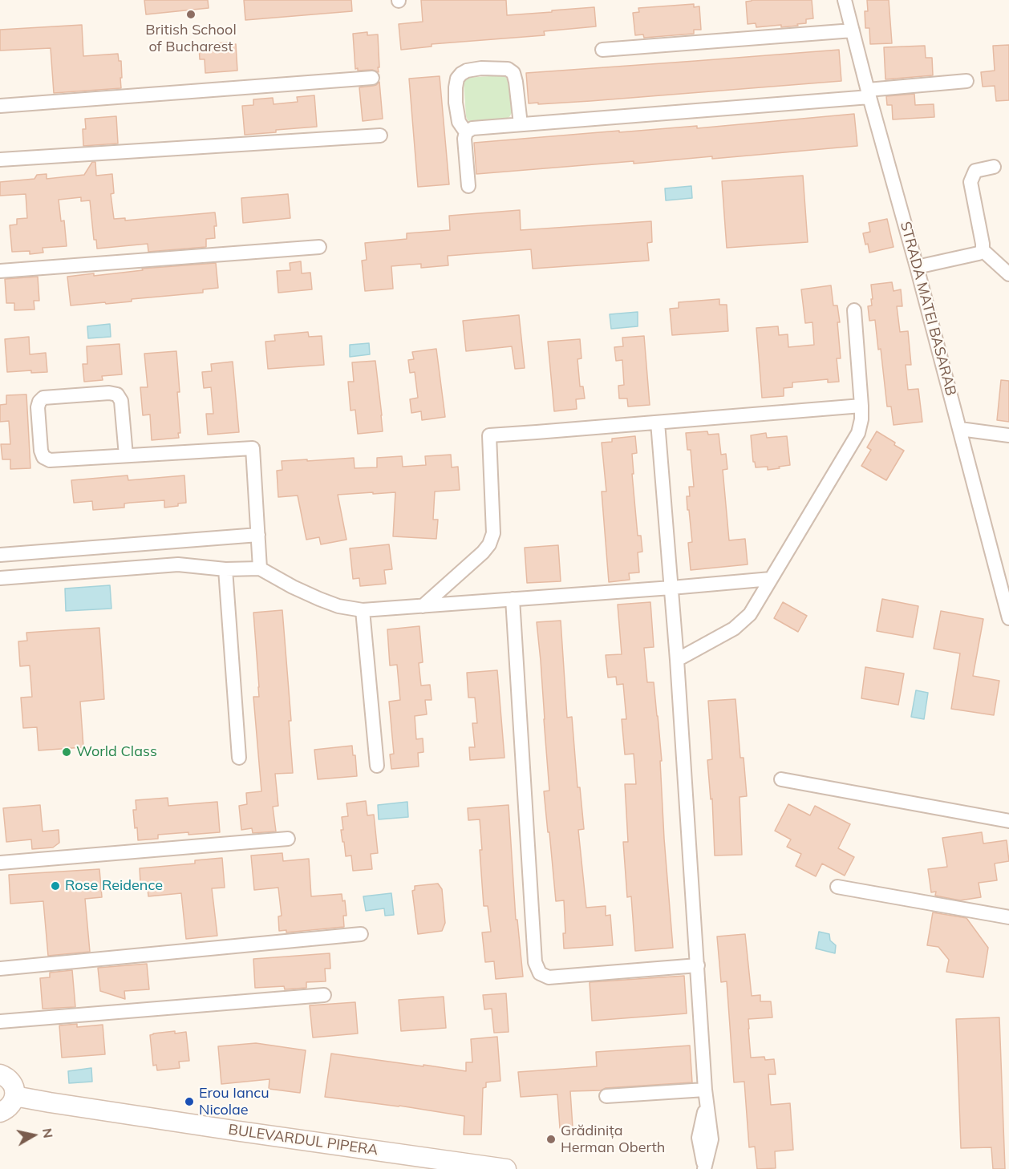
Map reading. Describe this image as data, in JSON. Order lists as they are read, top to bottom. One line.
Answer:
{"streets":{"main road":["BULEVARDUL PIPERA"],"street":["STRADA MATEI BASARAB"]},"places":["British School of Bucharest","World Class","Rose Reidence","Erou Iancu Nicolae","Grădinița Herman Oberth"],"north":"right"}
